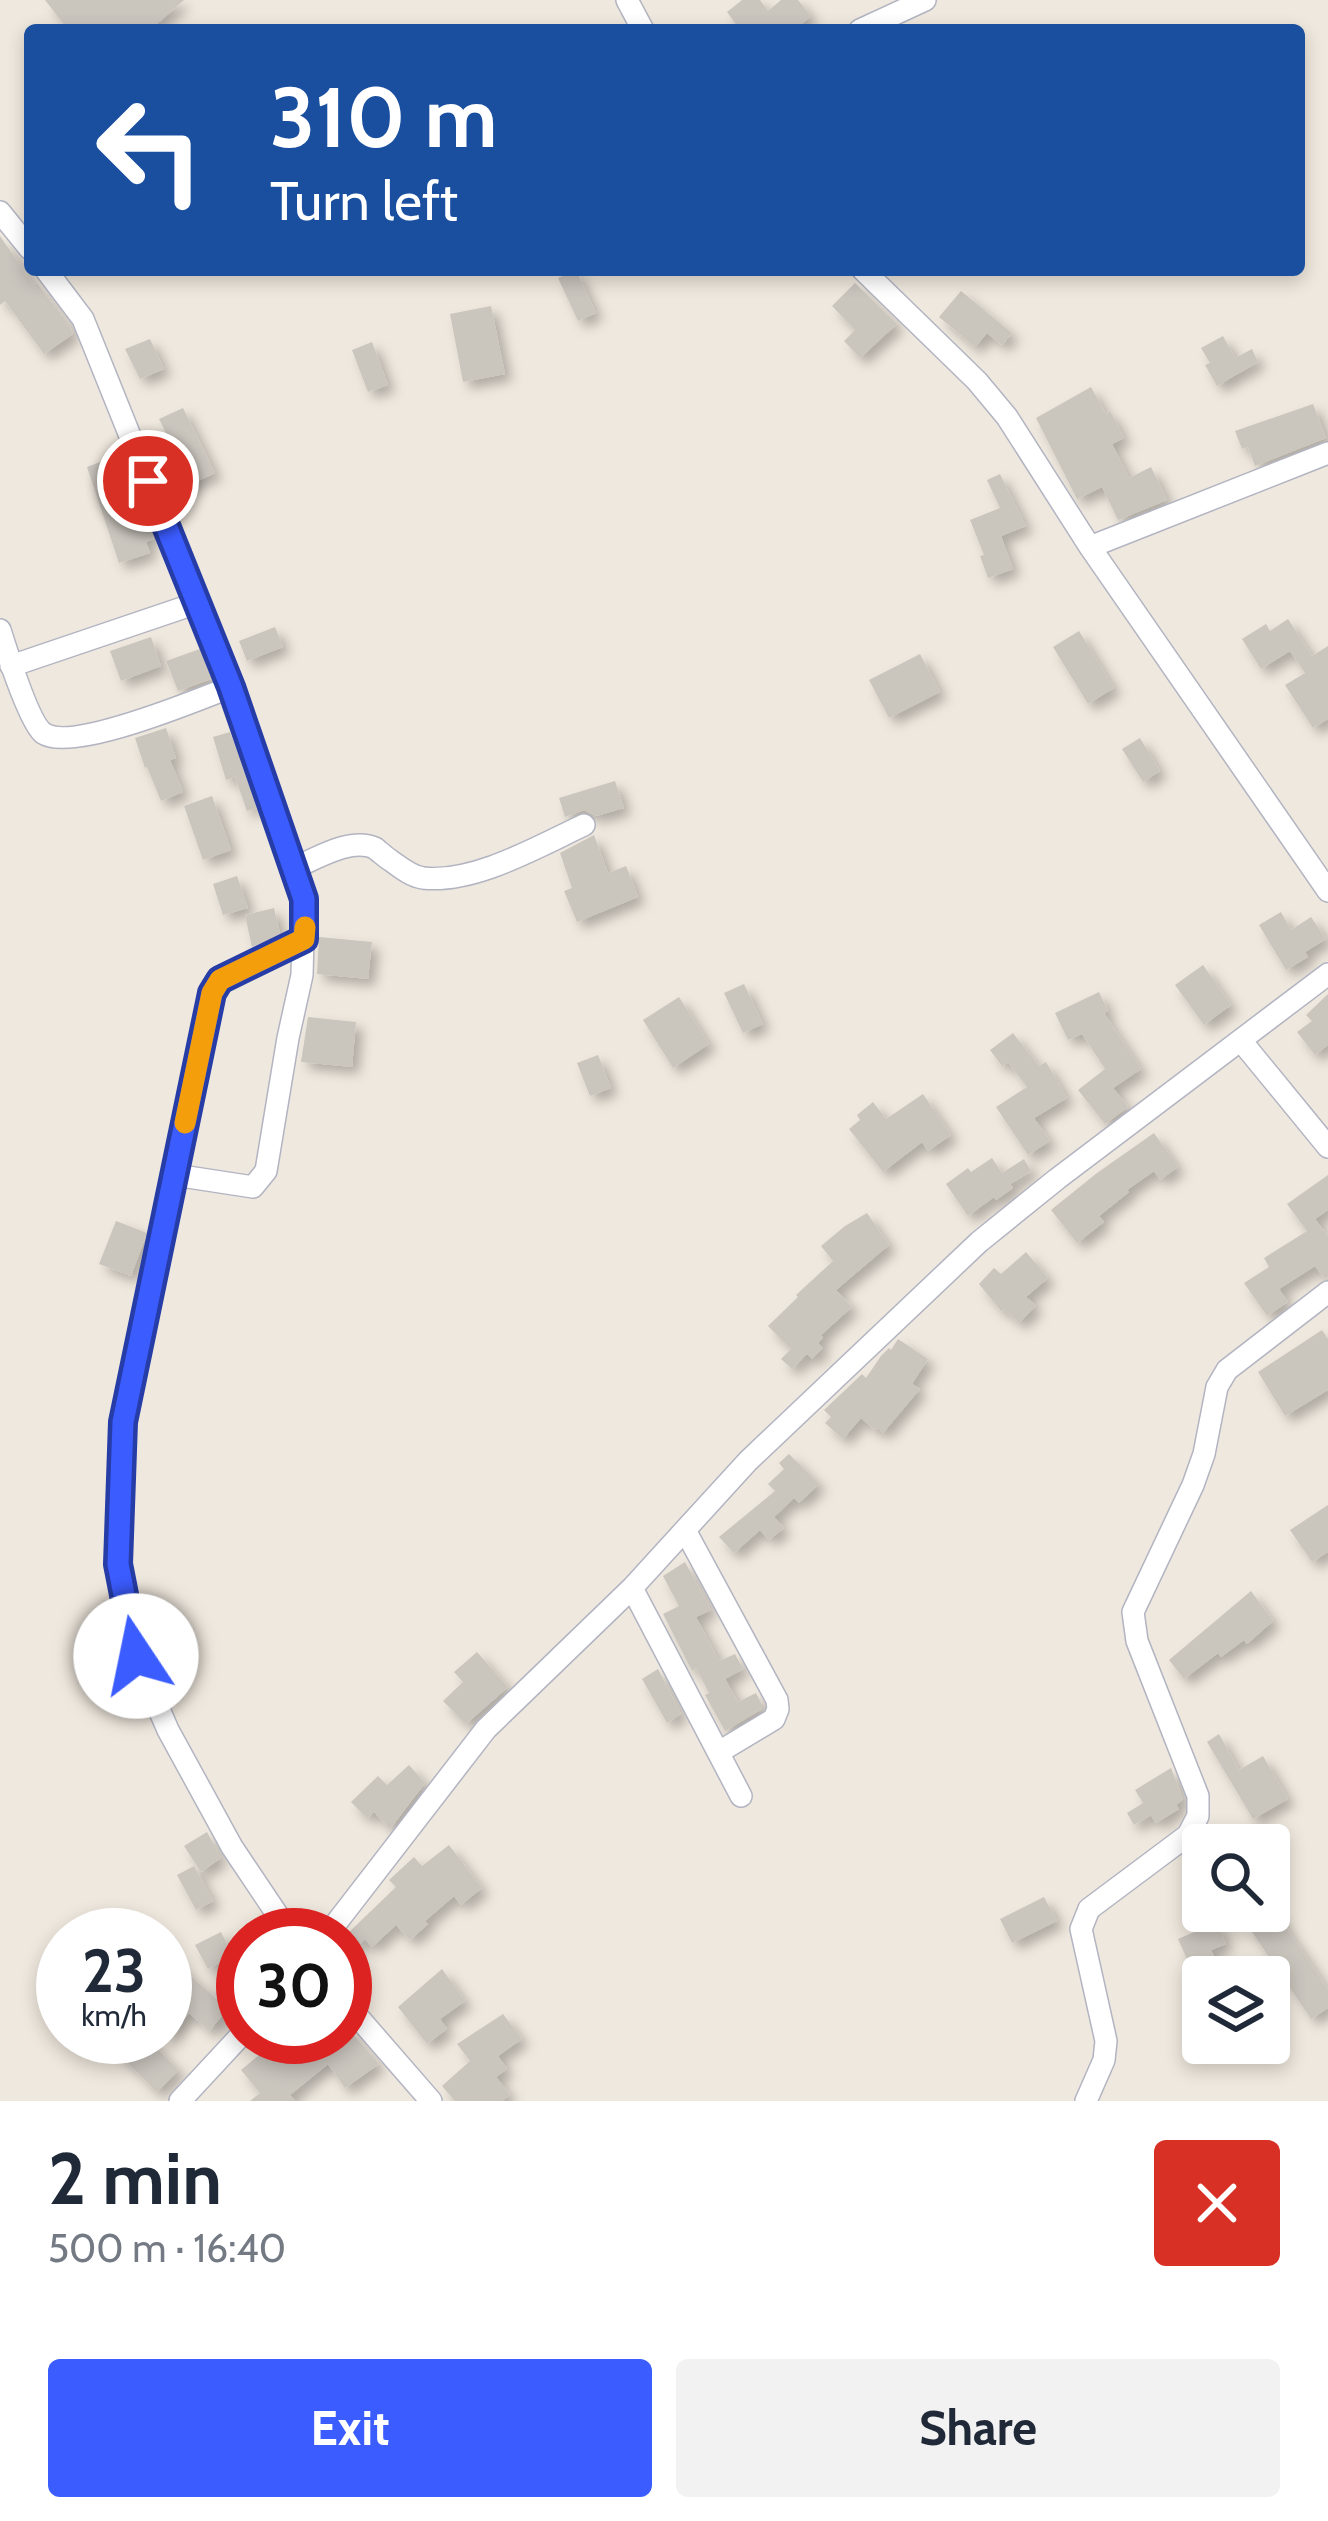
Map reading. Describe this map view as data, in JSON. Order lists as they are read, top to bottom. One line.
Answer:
{"page":{"turn":["310 m","Turn left"],"speed":"23 km/h","limit":"30","heading":["2 min","500 m · 16:40"],"buttons":["Exit","Share"]}}
